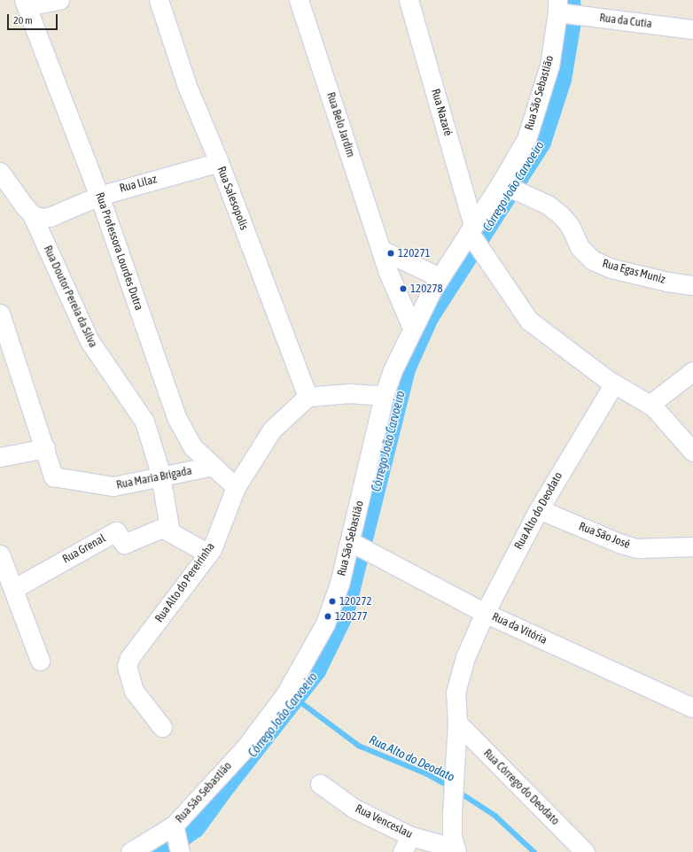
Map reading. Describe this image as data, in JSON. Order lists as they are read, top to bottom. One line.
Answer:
{"streets":{"street":["Rua da Cutia","Rua São Sebastião","Rua Nazaré","Rua Belo Jardim","Rua Lilaz","Rua Salesopolis","Rua Professora Lourdes Dutra","Rua Egas Muniz","Rua Doutor Pereia da Silva","Rua Maria Brigada","Rua Alto do Deodato","Rua São José","Rua Grenal","Rua Alto do Pereirinha","Rua da Vitória","Rua Córrego do Deodato","Rua Venceslau"]},"crossings":[["Rua da Cutia","Rua São Sebastião"],["Rua São Sebastião","Rua Nazaré"],["Rua São Sebastião","Rua Belo Jardim"],["Rua São Sebastião","Rua Egas Muniz"],["Rua São Sebastião","Rua da Vitória"],["Rua Nazaré","Rua Alto do Deodato"],["Rua Lilaz","Rua Salesopolis"],["Rua Lilaz","Rua Professora Lourdes Dutra"],["Rua Lilaz","Rua Doutor Pereia da Silva"],["Rua Salesopolis","Rua Alto do Pereirinha"],["Rua Professora Lourdes Dutra","Rua Maria Brigada"],["Rua Professora Lourdes Dutra","Rua Alto do Pereirinha"],["Rua Doutor Pereia da Silva","Rua Maria Brigada"],["Rua Doutor Pereia da Silva","Rua Grenal"],["Rua Alto do Deodato","Rua São José"],["Rua Alto do Deodato","Rua da Vitória"],["Rua Alto do Deodato","Rua Córrego do Deodato"],["Rua Grenal","Rua Alto do Pereirinha"]],"water":["Córrego João Carvoeiro","Rua Alto do Deodato"],"places":["120271","120278","120272","120277"],"scale_bar":"20 m"}
